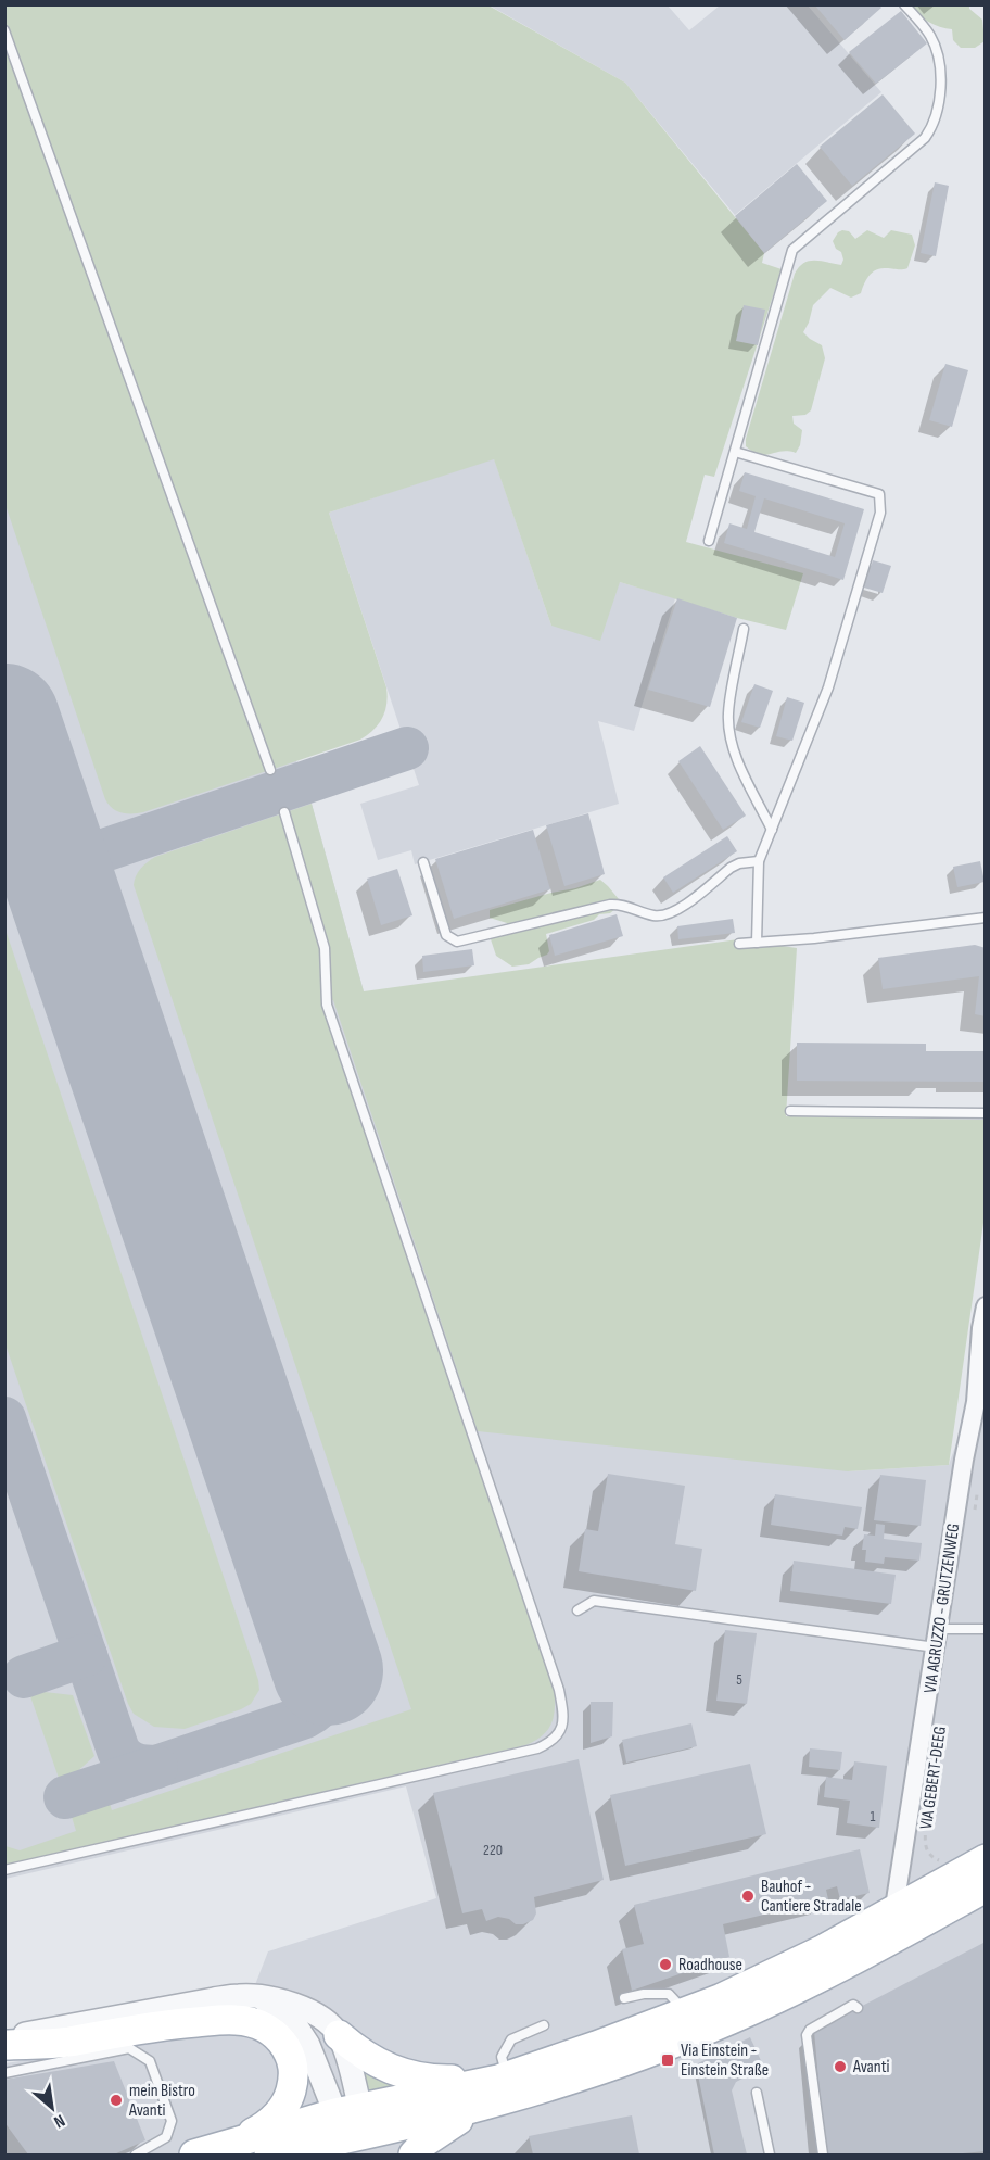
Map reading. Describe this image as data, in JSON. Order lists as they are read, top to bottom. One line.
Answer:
{"streets":{"street":["VIA AGRUZZO - GRUTZENWEG"],"path":["VIA GEBERT-DEEG"]},"places":{"other":["Bauhof - Cantiere Stradale","Roadhouse","Avanti","mein Bistro Avanti"],"transit":["Via Einstein - Einstein Straße"]},"house_numbers":["5","1","220"],"north":"bottom right"}
